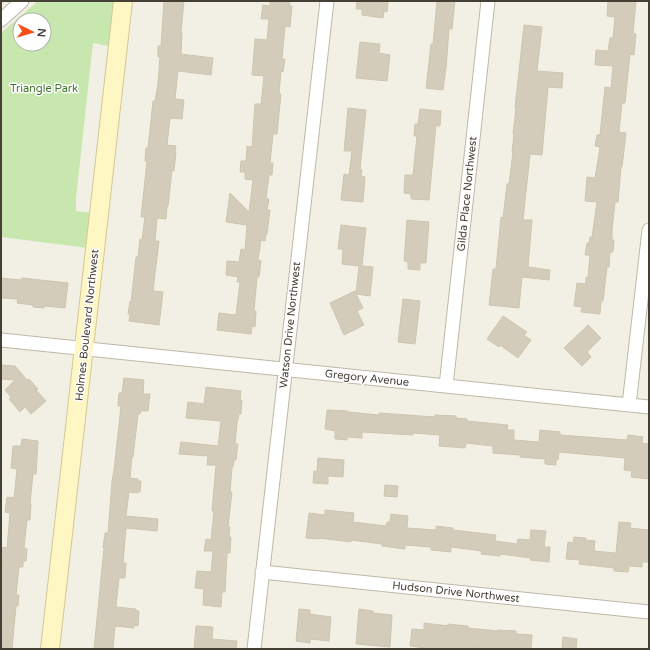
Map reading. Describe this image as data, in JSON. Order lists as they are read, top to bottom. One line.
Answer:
{"streets":{"street":["Gilda Place Northwest","Holmes Boulevard Northwest","Watson Drive Northwest","Gregory Avenue","Hudson Drive Northwest"]},"crossings":[["Gilda Place Northwest","Gregory Avenue"],["Holmes Boulevard Northwest","Gregory Avenue"],["Watson Drive Northwest","Gregory Avenue"],["Watson Drive Northwest","Hudson Drive Northwest"]],"parks":["Triangle Park"],"north":"right"}
